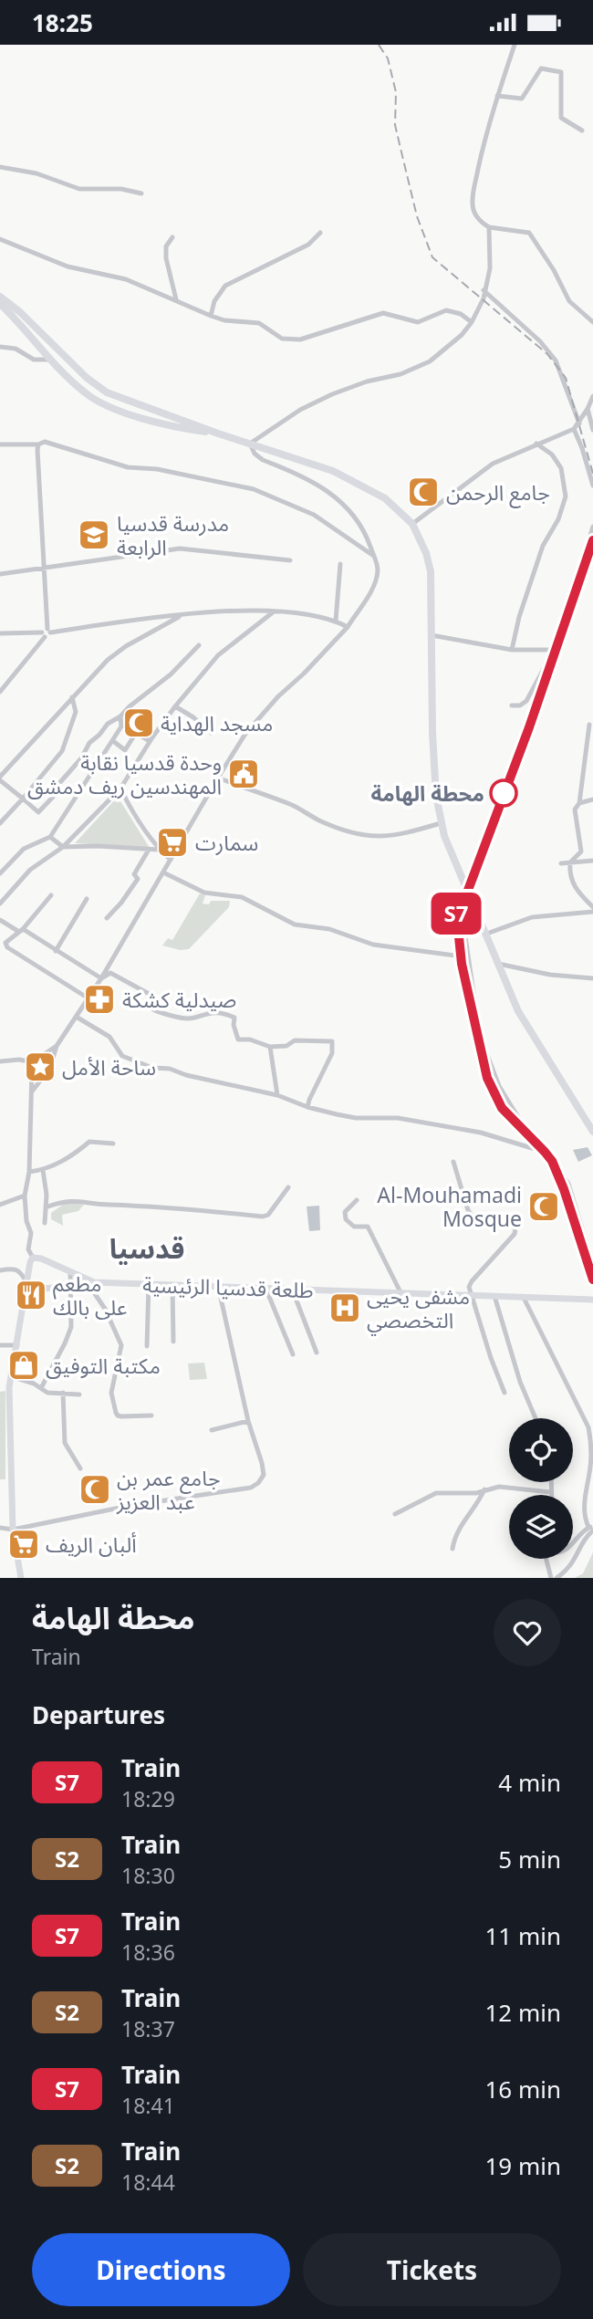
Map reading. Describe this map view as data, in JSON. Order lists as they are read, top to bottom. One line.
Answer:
{"streets":{"main road":["طلعة قدسيا الرئيسية"]},"districts":["قدسيا"],"places":{"mosque":["جامع الرحمن","مسجد الهداية","Al-Mouhamadi Mosque","جامع عمر بن عبد العزيز"],"school or university":["مدرسة قدسيا الرابعة"],"public building":["وحدة قدسيا نقابة المهندسين ريف دمشق"],"other":["محطة الهامة"],"supermarket":["سمارت","ألبان الريف"],"pharmacy":["صيدلية كشكة"],"place":["ساحة الأمل"],"restaurant":["مطعم على بالك"],"hospital":["مشفى يحيى التخصصي"],"shop":["مكتبة التوفيق"]},"page":{"status":"18:25","on_map":"S7","heading":[["محطة الهامة","Train"],"Departures"],"list":[{"mark":"S7","name":"Train","note":"18:29","value":"4 min"},{"mark":"S2","name":"Train","note":"18:30","value":"5 min"},{"mark":"S7","name":"Train","note":"18:36","value":"11 min"},{"mark":"S2","name":"Train","note":"18:37","value":"12 min"},{"mark":"S7","name":"Train","note":"18:41","value":"16 min"},{"mark":"S2","name":"Train","note":"18:44","value":"19 min"}],"buttons":["Directions","Tickets"]}}
